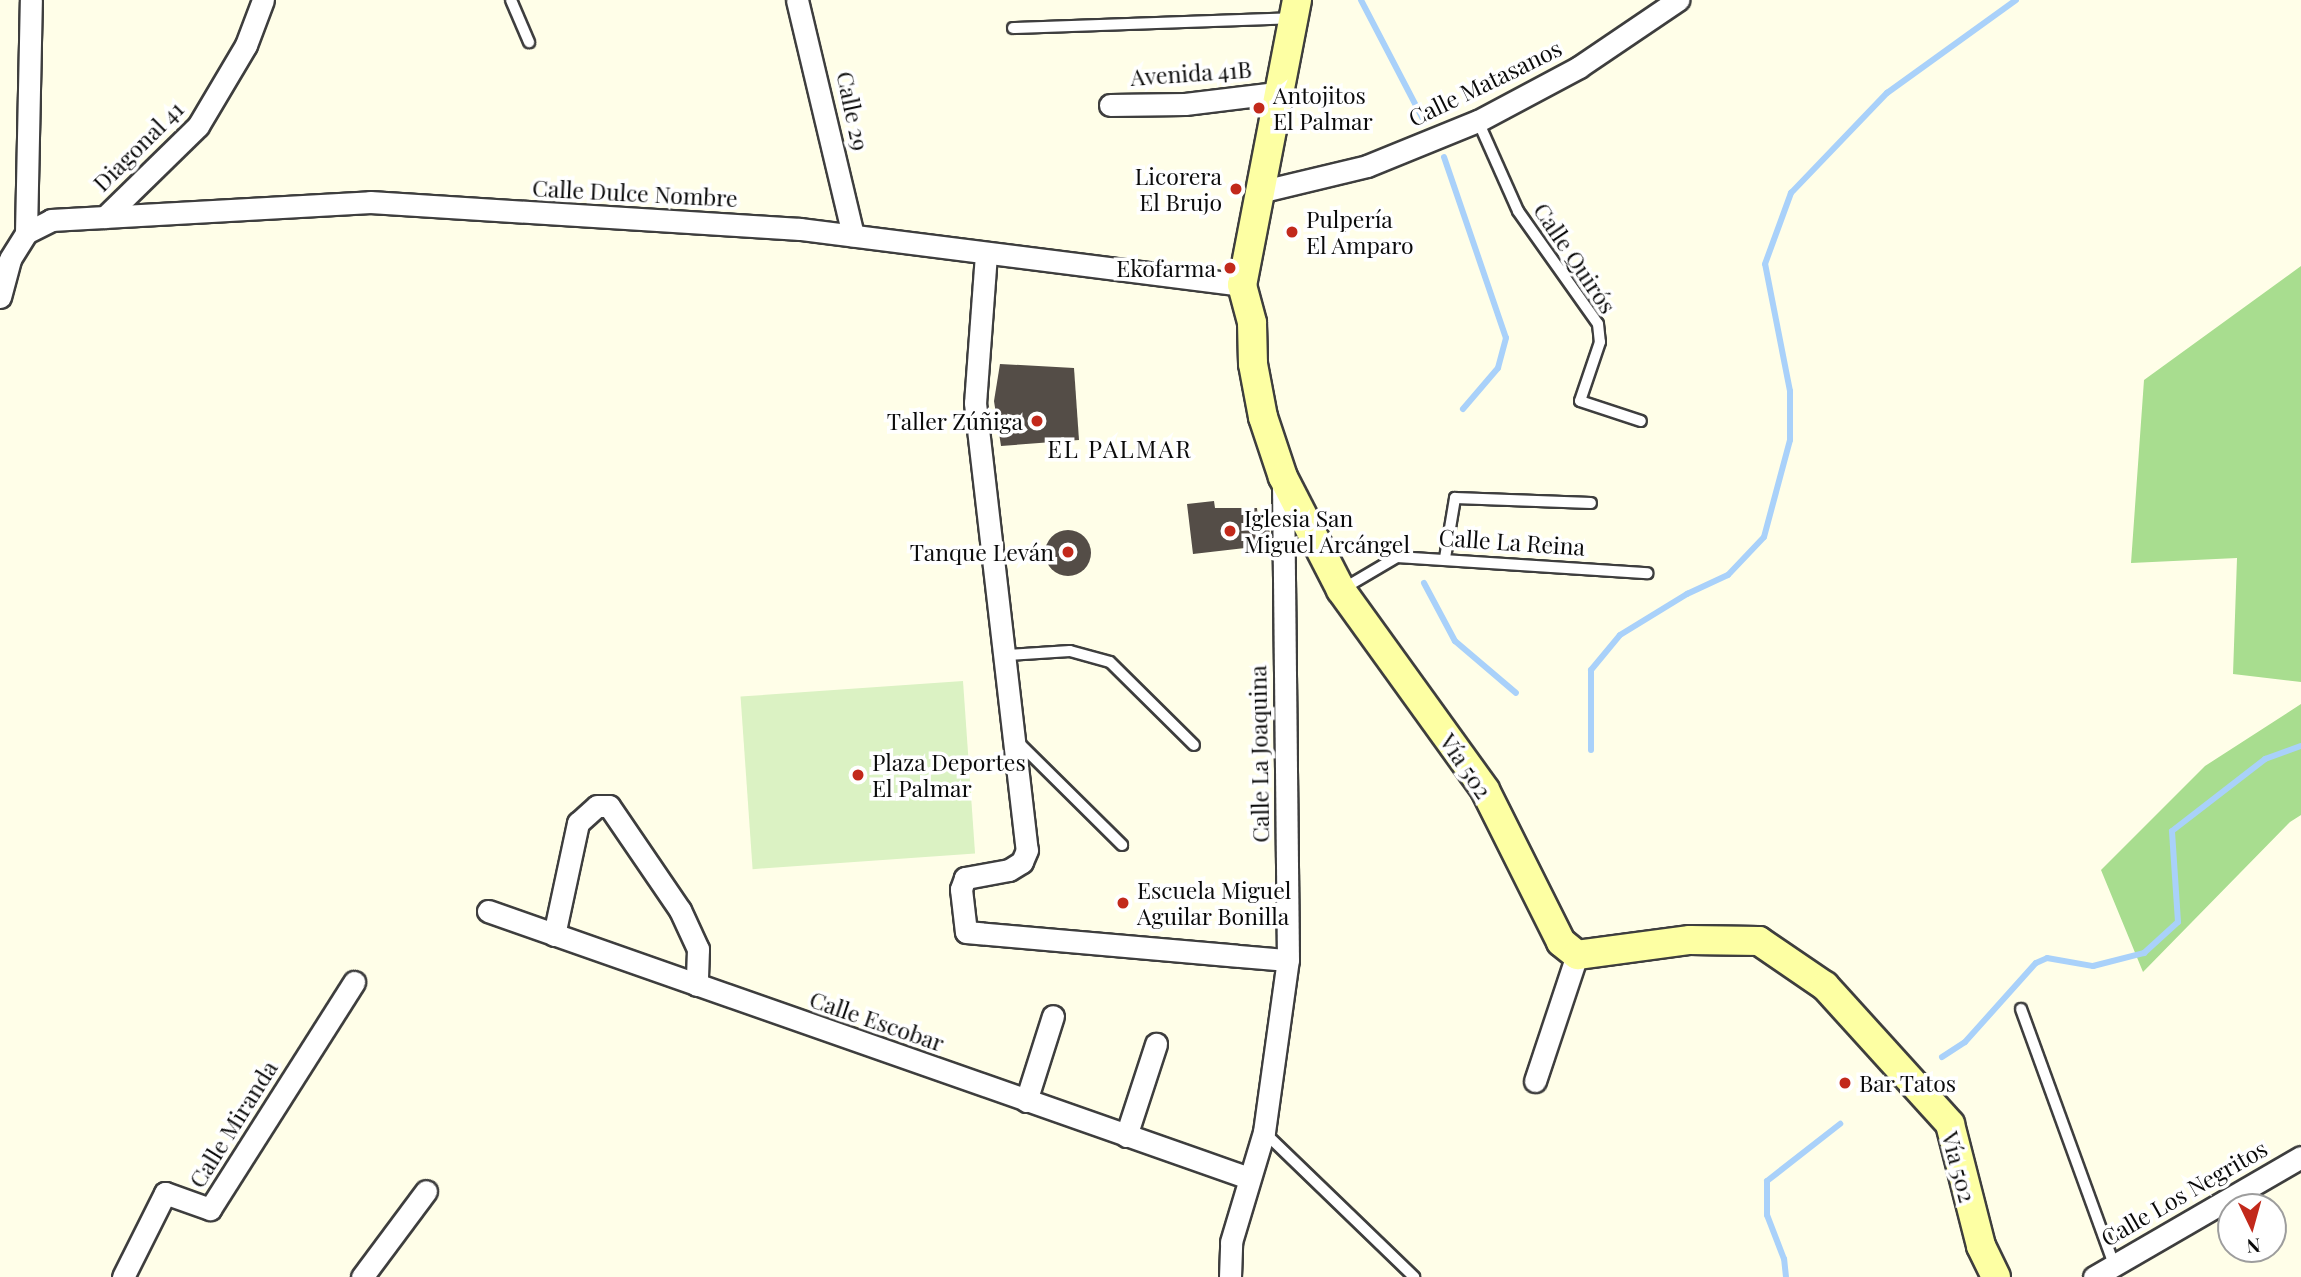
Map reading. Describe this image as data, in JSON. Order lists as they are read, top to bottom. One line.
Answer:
{"streets":{"street":["Avenida 41B","Calle Matasanos","Calle 29","Diagonal 41","Calle Dulce Nombre","Calle La Joaquina","Vía 502","Calle Escobar","Calle Miranda","Calle Los Negritos"],"lane":["Calle Quirós","Calle La Reina"]},"crossings":[["Avenida 41B","Vía 502"],["Calle Matasanos","Calle Quirós"],["Calle Matasanos","Vía 502"],["Calle 29","Calle Dulce Nombre"],["Diagonal 41","Calle Dulce Nombre"],["Calle Dulce Nombre","Vía 502"],["Calle La Reina","Vía 502"],["Calle La Joaquina","Vía 502"],["Calle La Joaquina","Calle Escobar"]],"districts":["EL PALMAR"],"places":["Antojitos El Palmar","Licorera El Brujo","Pulpería El Amparo","Ekofarma","Taller Zúñiga","Iglesia San Miguel Arcángel","Tanque Leván","Plaza Deportes El Palmar","Escuela Miguel Aguilar Bonilla","Bar Tatos"],"north":"bottom"}
